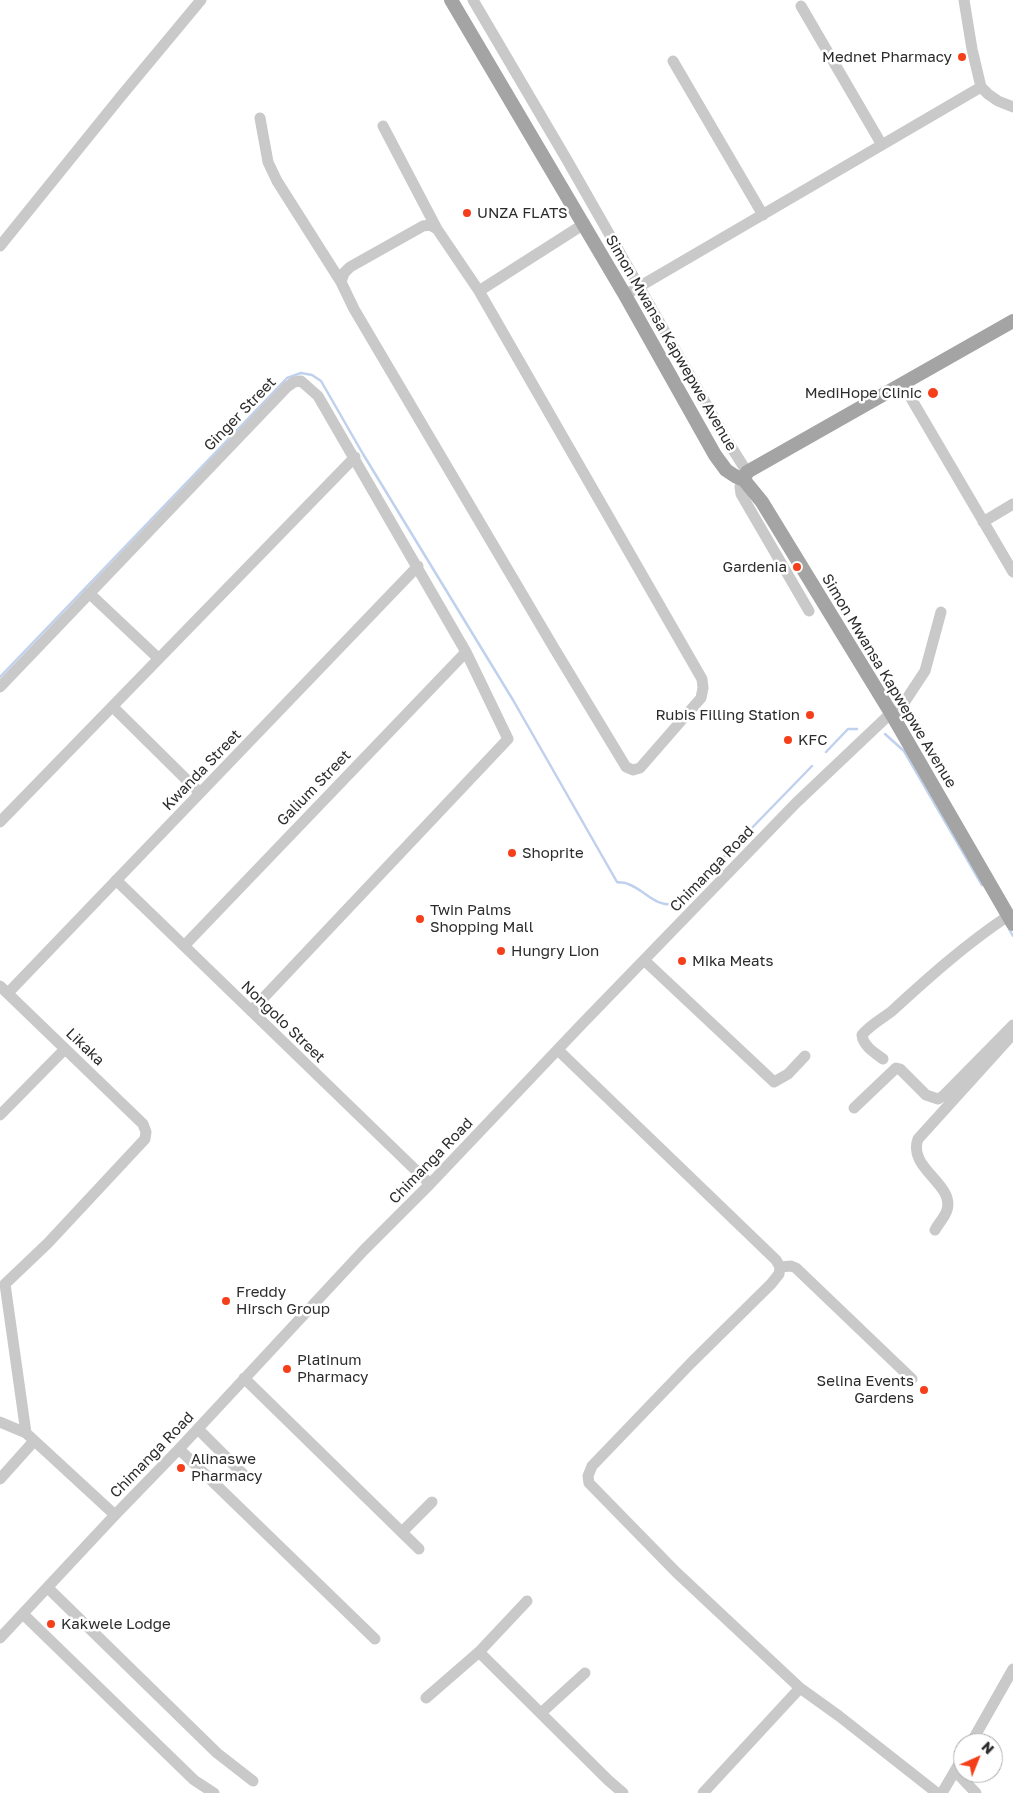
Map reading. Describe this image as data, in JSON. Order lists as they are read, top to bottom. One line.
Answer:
{"streets":{"main road":["Simon Mwansa Kapwepwe Avenue"],"street":["Ginger Street","Kwanda Street","Galium Street","Chimanga Road","Nongolo Street","Likaka"]},"crossings":[["Simon Mwansa Kapwepwe Avenue","Chimanga Road"],["Ginger Street","Kwanda Street"],["Ginger Street","Galium Street"],["Ginger Street","Nongolo Street"],["Kwanda Street","Nongolo Street"],["Kwanda Street","Likaka"],["Galium Street","Nongolo Street"],["Chimanga Road","Nongolo Street"]],"places":["Mednet Pharmacy","UNZA FLATS","MediHope Clinic","Gardenia","Rubis Filling Station","KFC","Shoprite","Twin Palms Shopping Mall","Hungry Lion","Mika Meats","Freddy Hirsch Group","Platinum Pharmacy","Selina Events Gardens","Alinaswe Pharmacy","Kakwele Lodge"],"north":"top right"}
